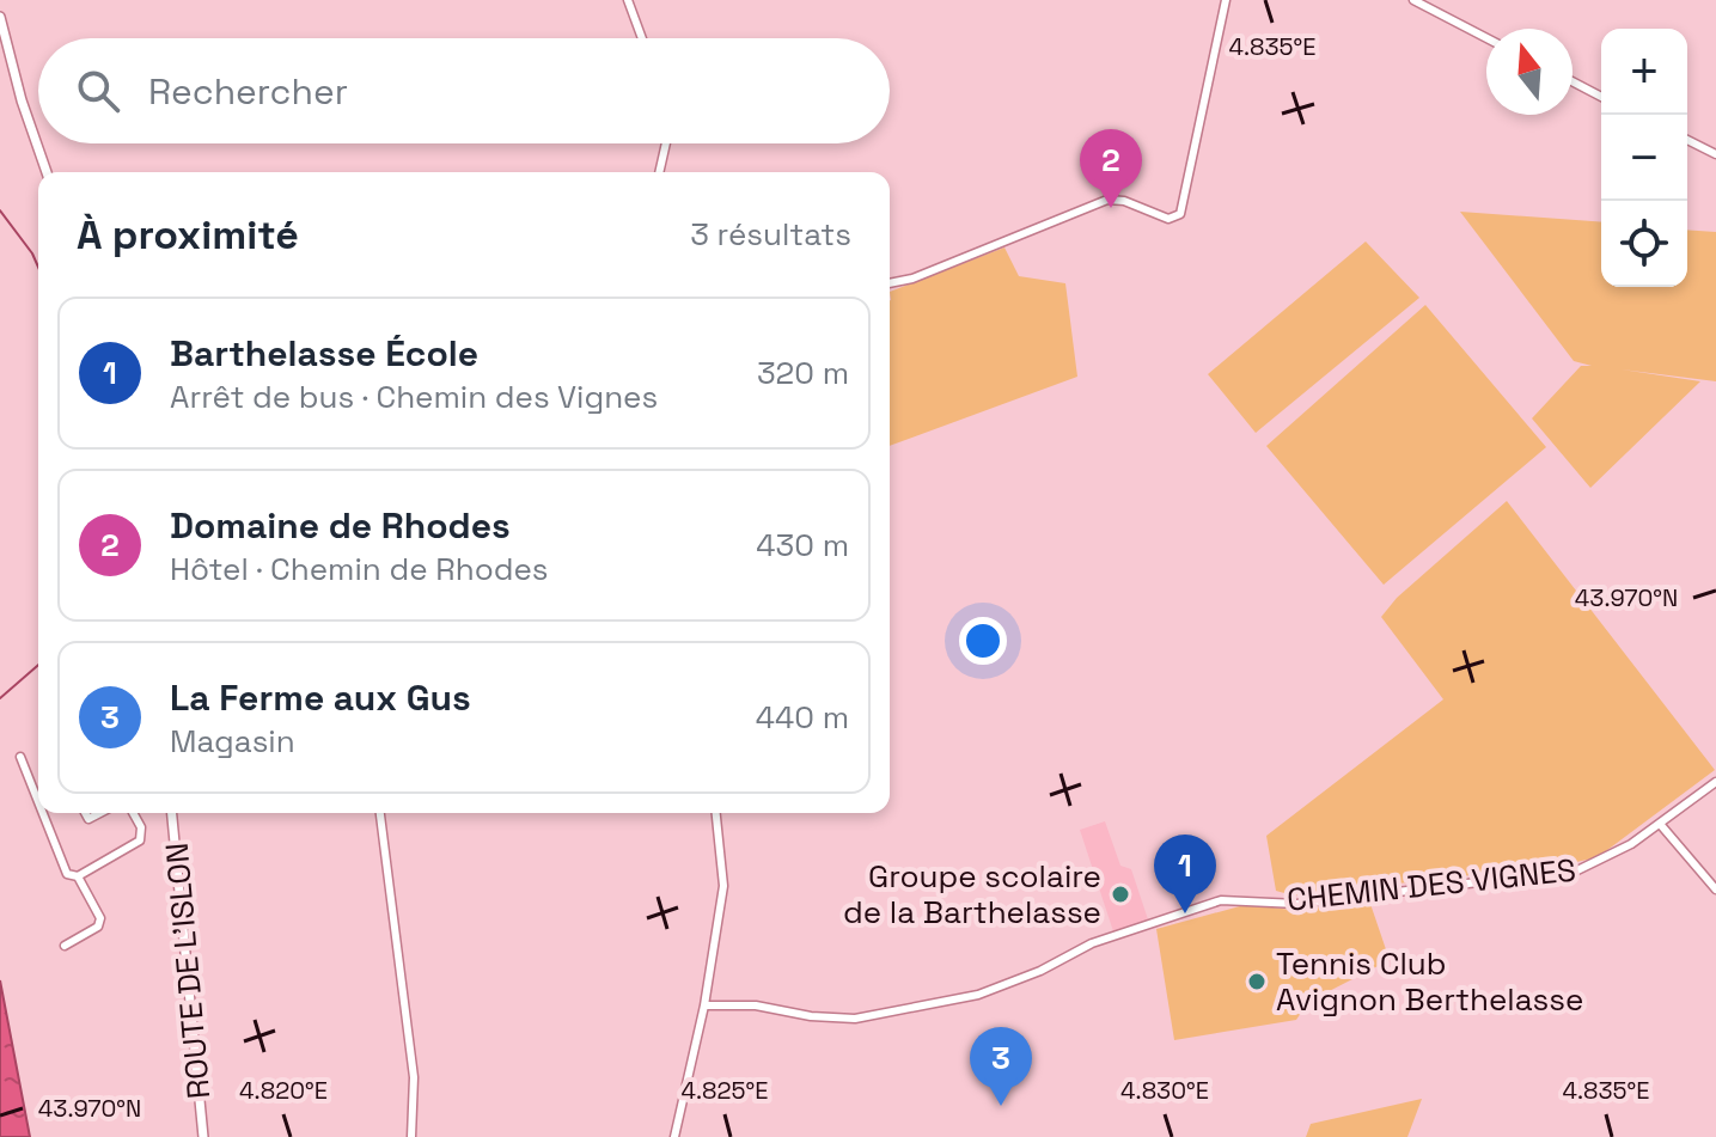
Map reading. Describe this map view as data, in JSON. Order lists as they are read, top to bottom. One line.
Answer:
{"streets":{"street":["CHEMIN DES VIGNES","ROUTE DE L'ISLON"]},"places":["Groupe scolaire de la Barthelasse","Tennis Club Avignon Berthelasse"],"north":"top","page":{"map_buttons":["+","−"],"search":"Rechercher","pins":["2","1","3"],"heading":["À proximité","3 résultats"],"list":[{"mark":"1","name":"Barthelasse École","note":"Arrêt de bus · Chemin des Vignes","value":"320 m"},{"mark":"2","name":"Domaine de Rhodes","note":"Hôtel · Chemin de Rhodes","value":"430 m"},{"mark":"3","name":"La Ferme aux Gus","note":"Magasin","value":"440 m"}]},"coordinates":["4.835°E","43.970°N","4.820°E","4.825°E","4.830°E"]}
